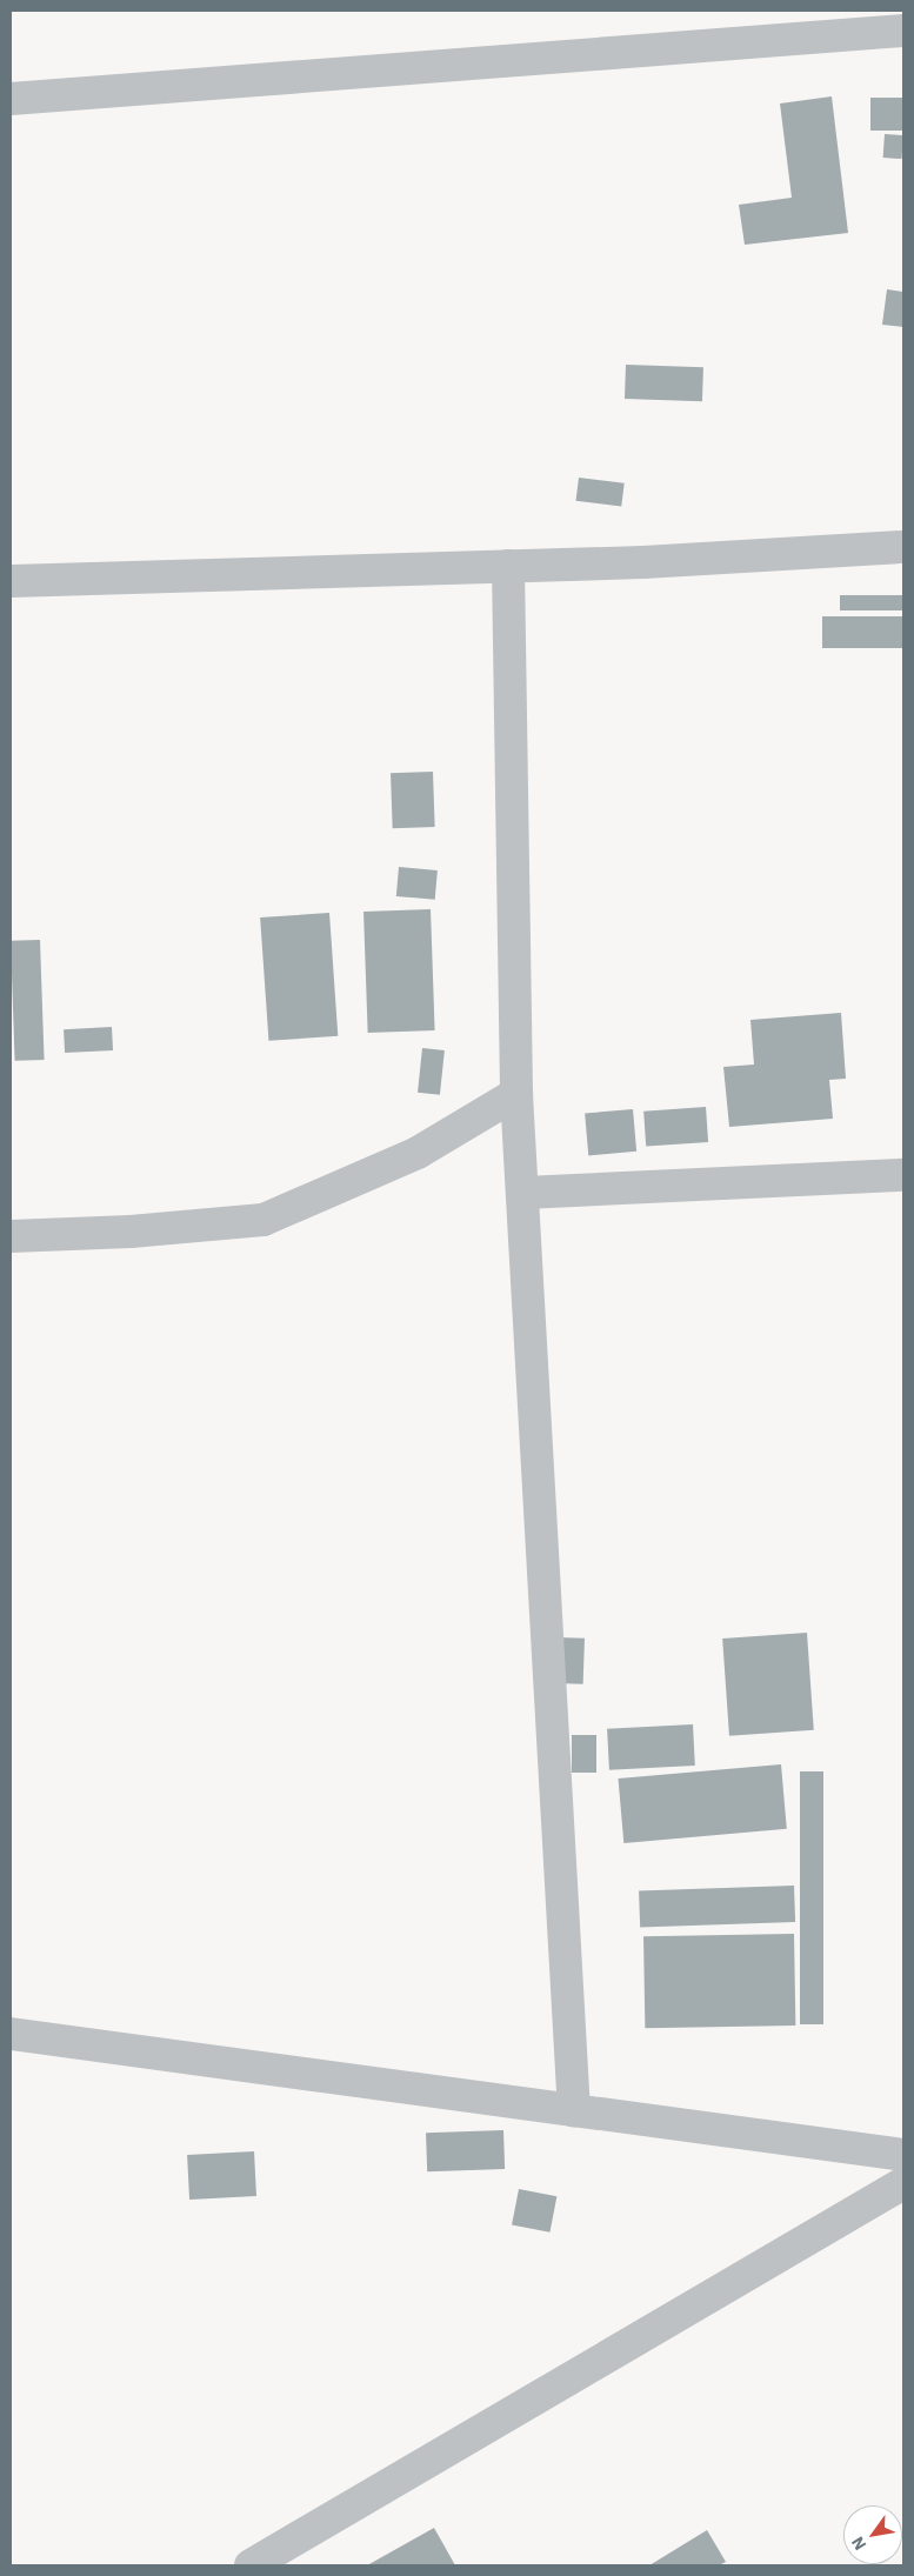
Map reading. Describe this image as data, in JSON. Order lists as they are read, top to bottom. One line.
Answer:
{"north":"bottom left"}
